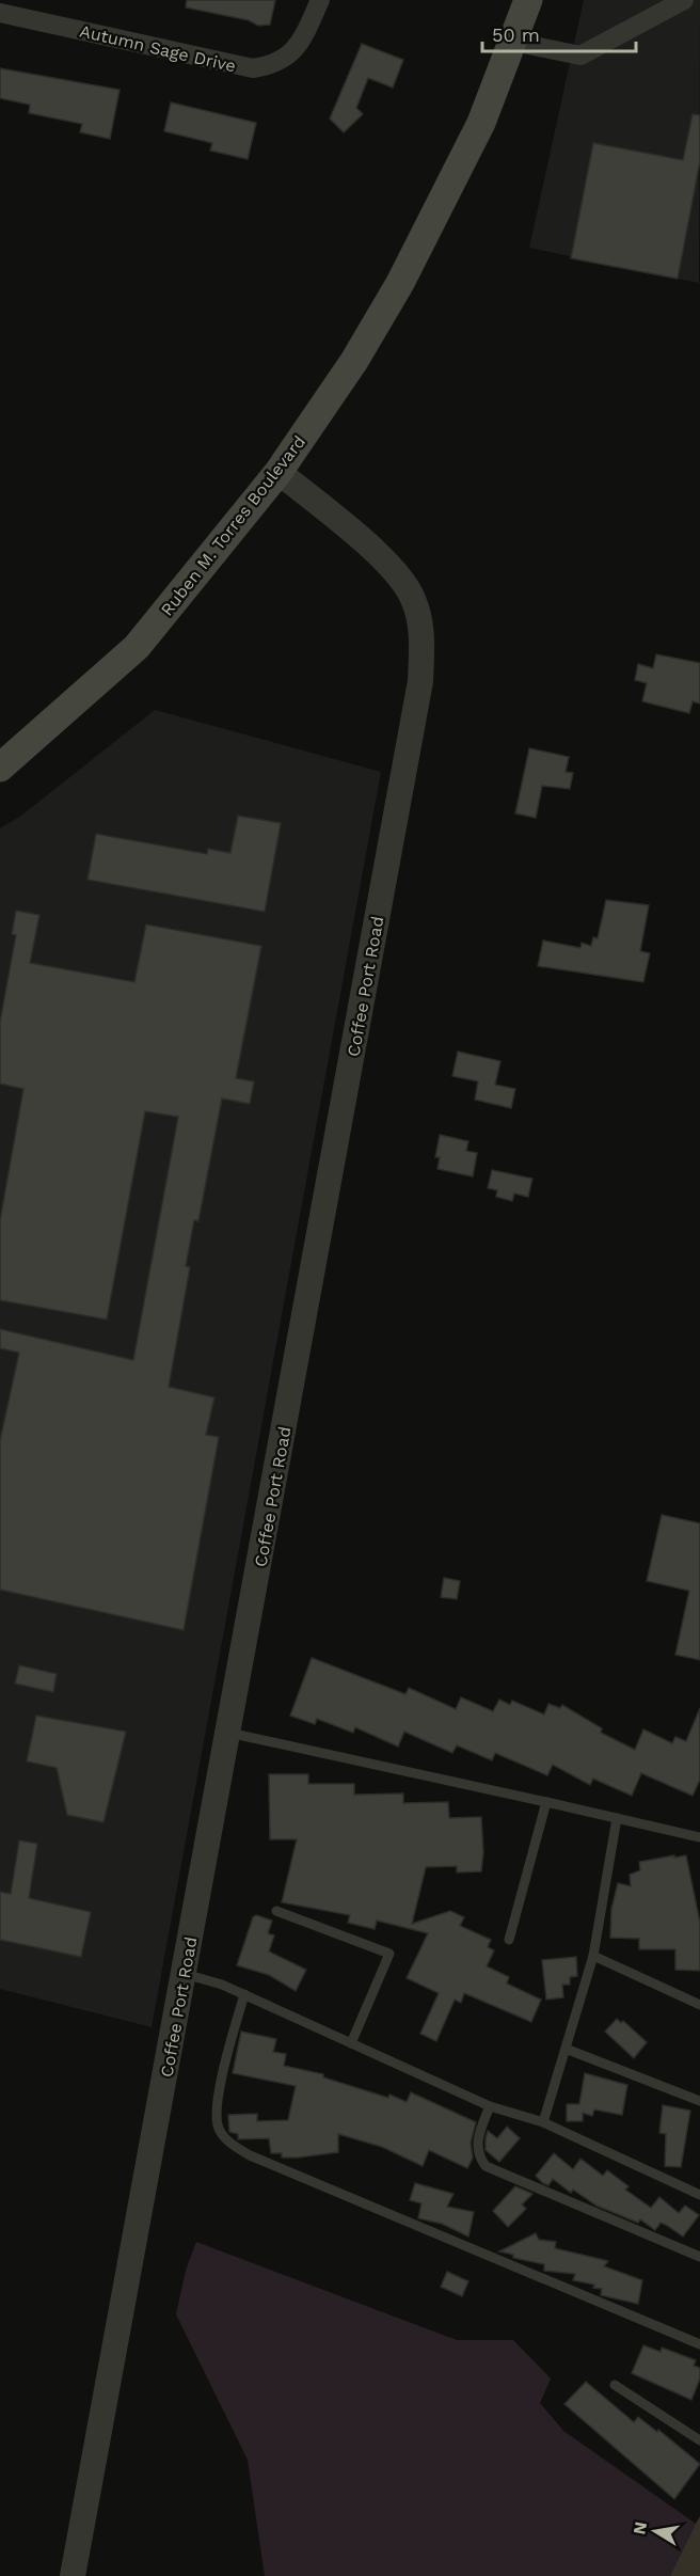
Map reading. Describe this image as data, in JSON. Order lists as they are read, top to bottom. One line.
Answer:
{"streets":{"main road":["Ruben M. Torres Boulevard"],"street":["Autumn Sage Drive","Coffee Port Road"]},"crossings":[["Ruben M. Torres Boulevard","Coffee Port Road"]],"scale_bar":"50 m","north":"left"}
